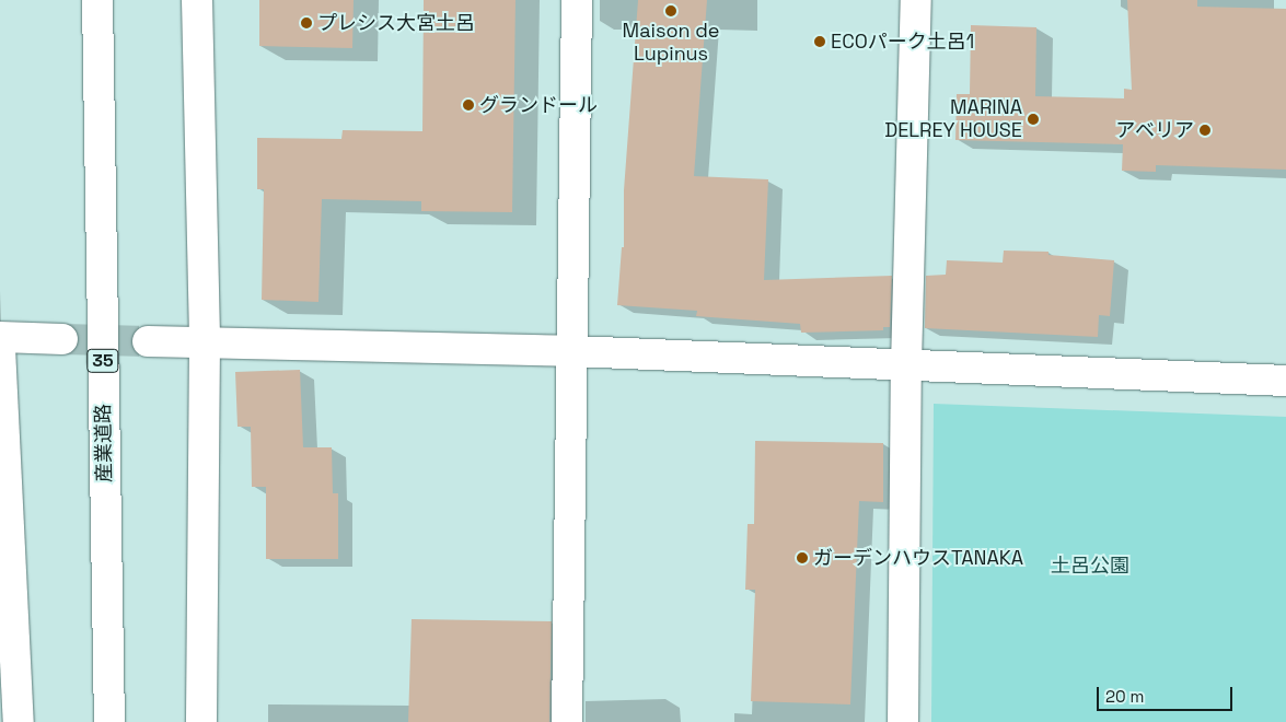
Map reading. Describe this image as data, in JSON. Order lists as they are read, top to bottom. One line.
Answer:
{"streets":{"street":["35","産業道路"]},"parks":["土呂公園"],"places":["Maison de Lupinus","プレシス大宮土呂","ECOパーク土呂1","グランドール","MARINA DELREY HOUSE","アベリア","ガーデンハウスTANAKA"],"scale_bar":"20 m"}
